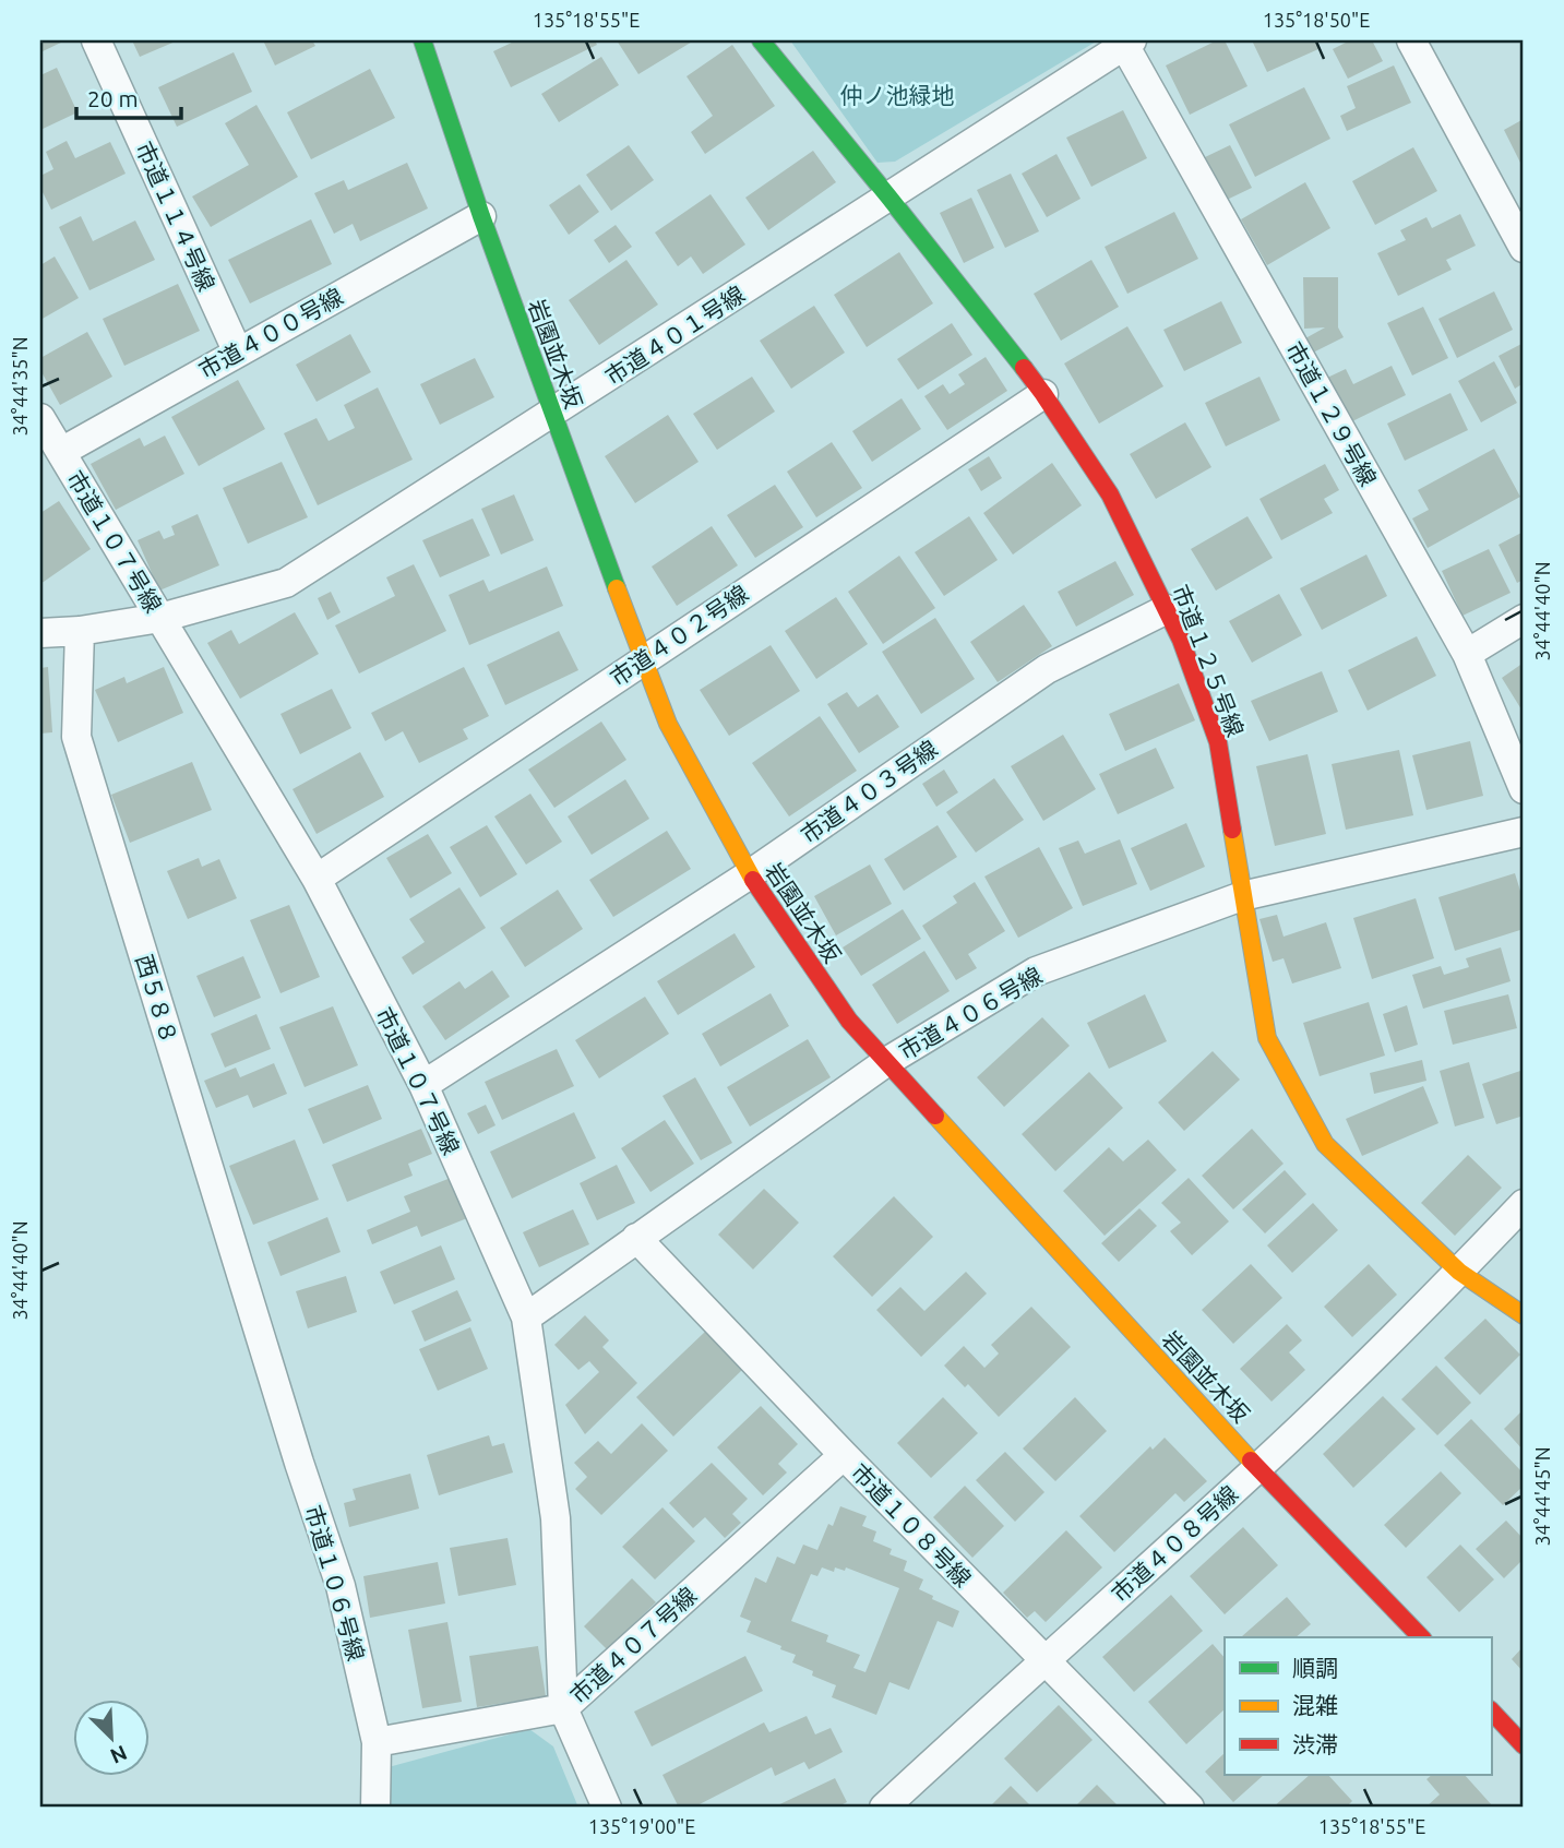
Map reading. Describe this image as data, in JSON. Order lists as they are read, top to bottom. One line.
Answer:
{"streets":{"street":["市道１１４号線","市道４００号線","市道４０１号線","岩園並木坂","市道１２９号線","市道１０７号線","市道４０２号線","市道１２５号線","市道４０３号線","西５８８","市道４０６号線","市道１０８号線","市道４０８号線","市道１０６号線","市道４０７号線"]},"crossings":[["市道１１４号線","市道４００号線"],["市道４００号線","岩園並木坂"],["市道４００号線","市道１０７号線"],["市道４０１号線","岩園並木坂"],["市道４０１号線","市道１２９号線"],["市道４０１号線","市道１０７号線"],["市道４０１号線","市道１２５号線"],["市道４０１号線","西５８８"],["岩園並木坂","市道４０２号線"],["岩園並木坂","市道４０３号線"],["岩園並木坂","市道４０６号線"],["岩園並木坂","市道４０８号線"],["市道１０７号線","市道４０２号線"],["市道１０７号線","市道４０３号線"],["市道１０７号線","市道４０６号線"],["市道１０７号線","市道４０７号線"],["市道４０２号線","市道１２５号線"],["市道１２５号線","市道４０３号線"],["市道１２５号線","市道４０６号線"],["市道１２５号線","市道４０８号線"],["西５８８","市道１０６号線"],["市道４０６号線","市道１０８号線"],["市道１０８号線","市道４０８号線"],["市道１０８号線","市道４０７号線"],["市道１０６号線","市道４０７号線"]],"parks":["仲ノ池緑地"],"legend":["順調","混雑","渋滞"],"scale_bar":"20 m","north":"bottom right","coordinates":["135°18'55\"E","135°18'50\"E","34°44'35\"N","34°44'40\"N","34°44'45\"N","135°19'00\"E"]}
